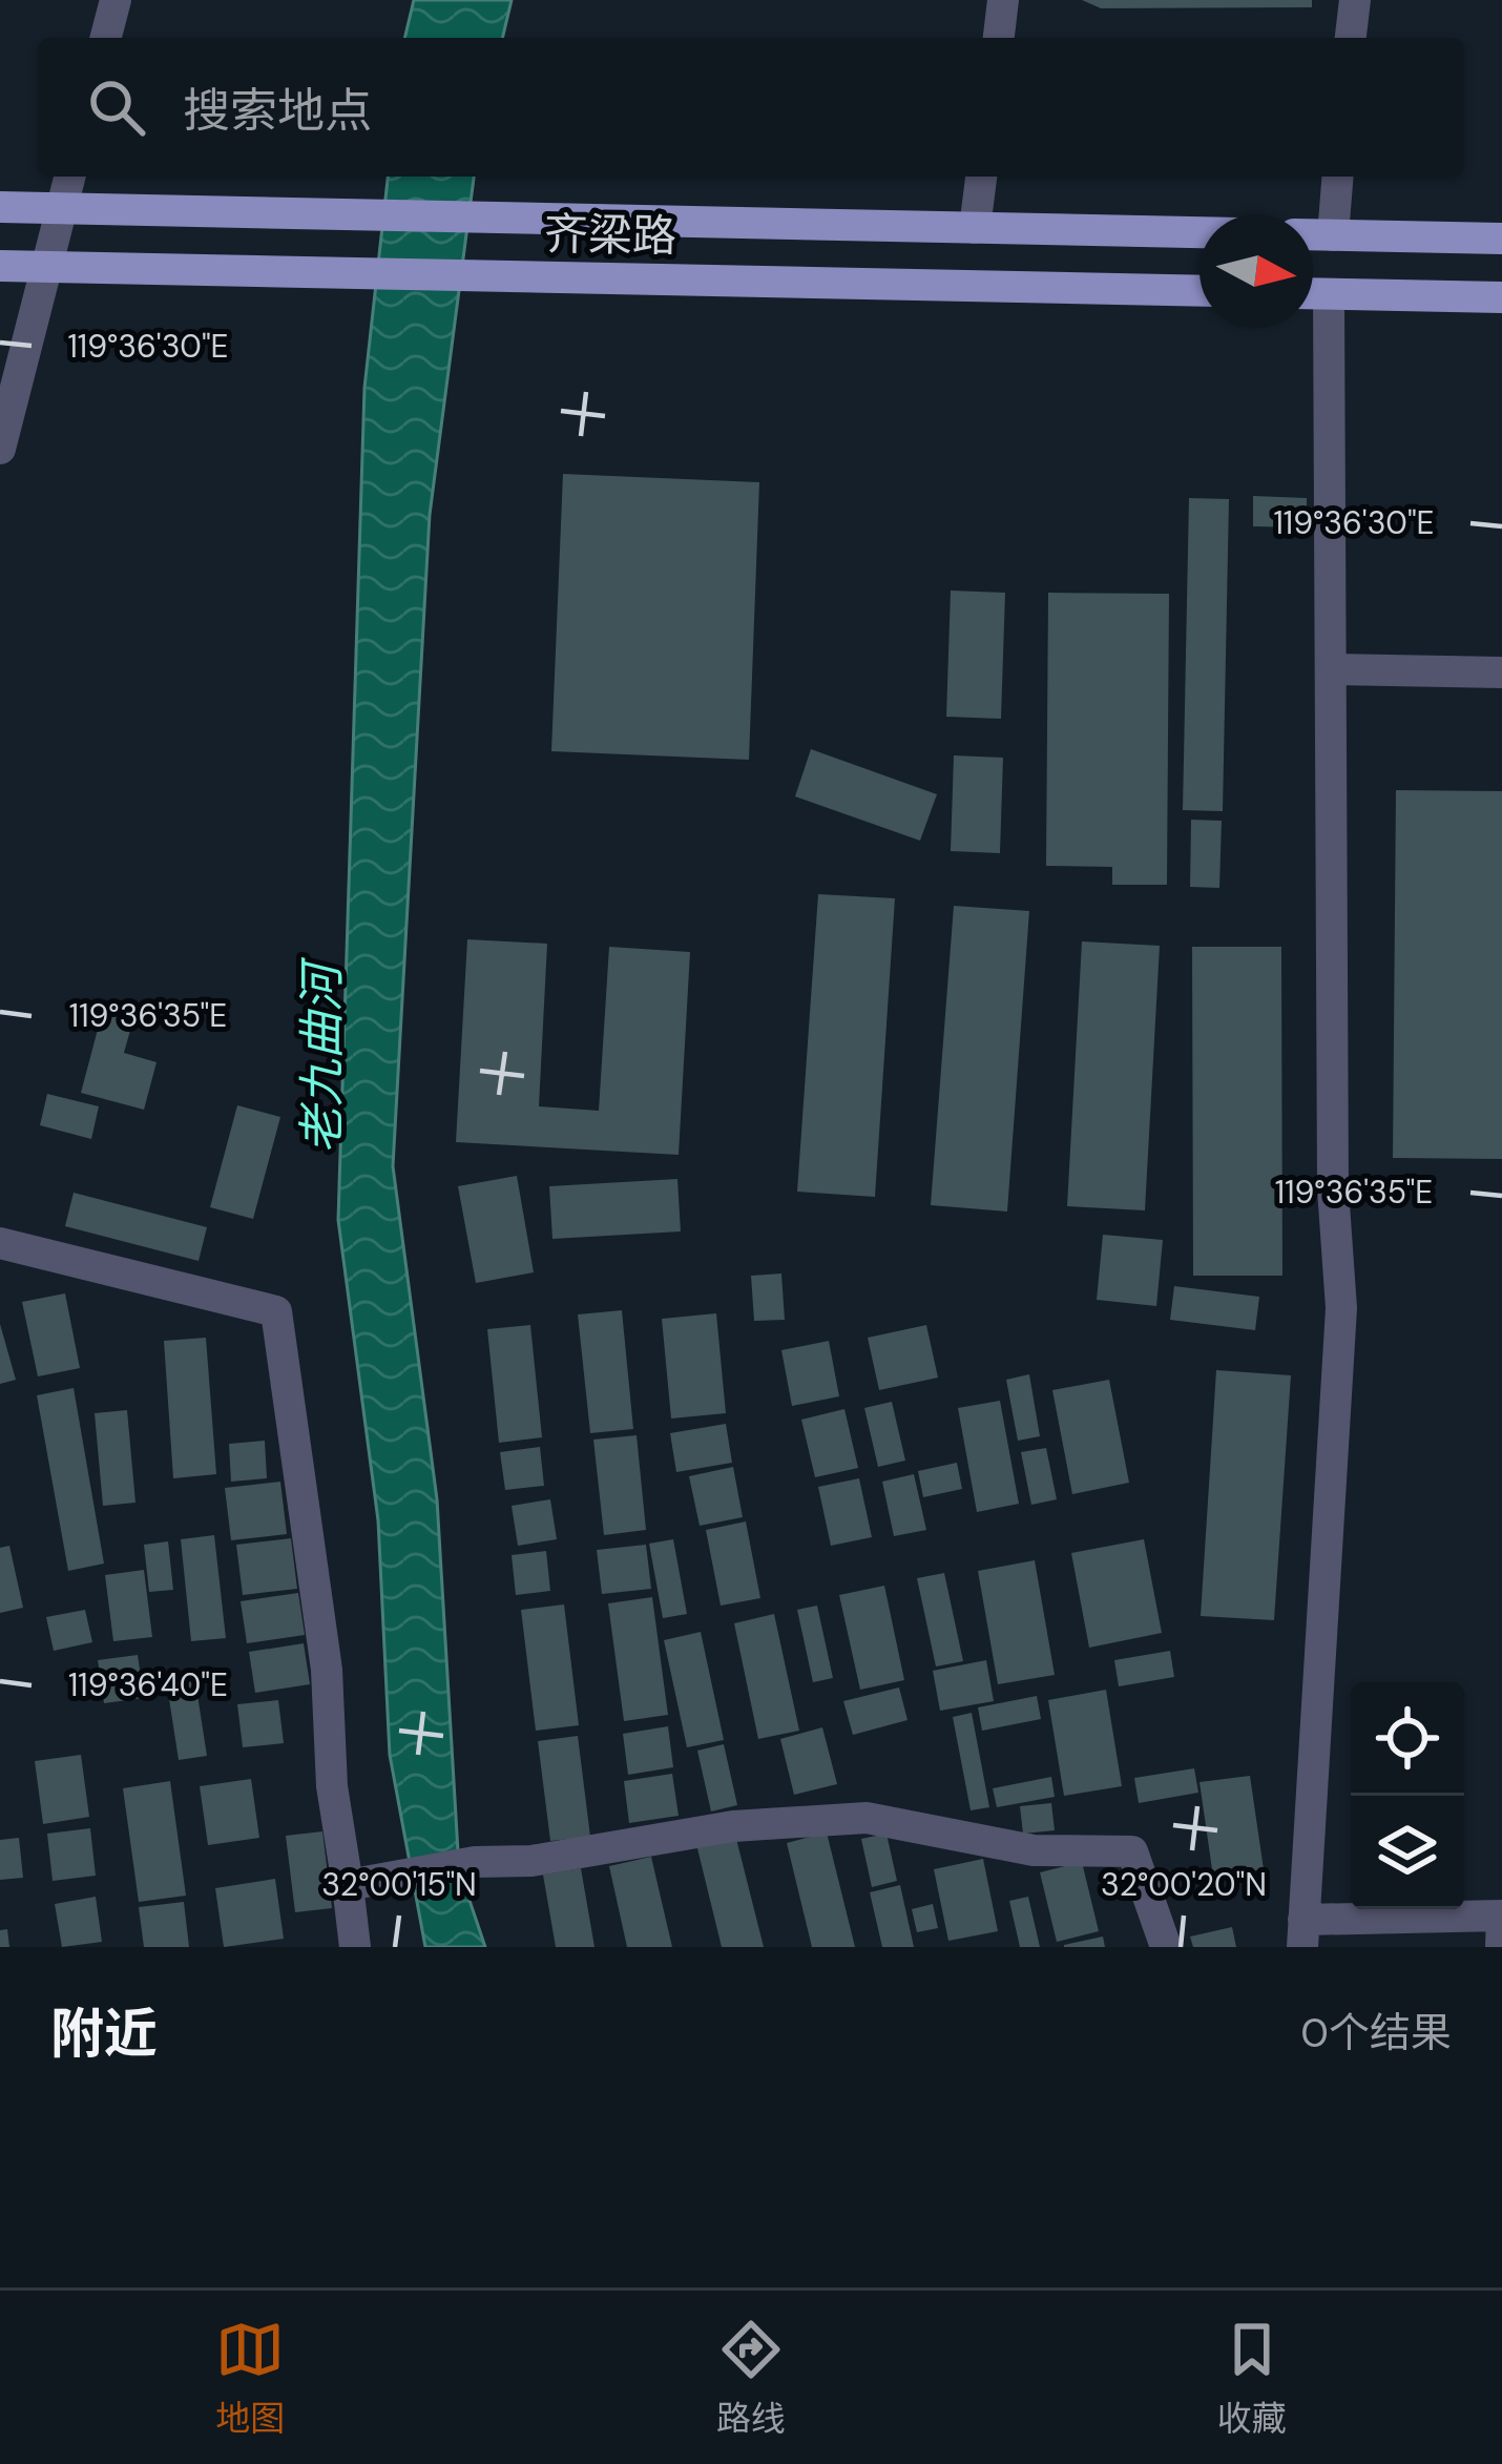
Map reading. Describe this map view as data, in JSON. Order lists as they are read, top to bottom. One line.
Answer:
{"streets":{"main road":["齐梁路"]},"water":["老九曲河"],"north":"right","page":{"search":"搜索地点","heading":["附近","0个结果"],"nav":["地图","路线","收藏"]},"coordinates":["119°36'30\"E","119°36'35\"E","119°36'40\"E","32°00'15\"N","32°00'20\"N"]}
